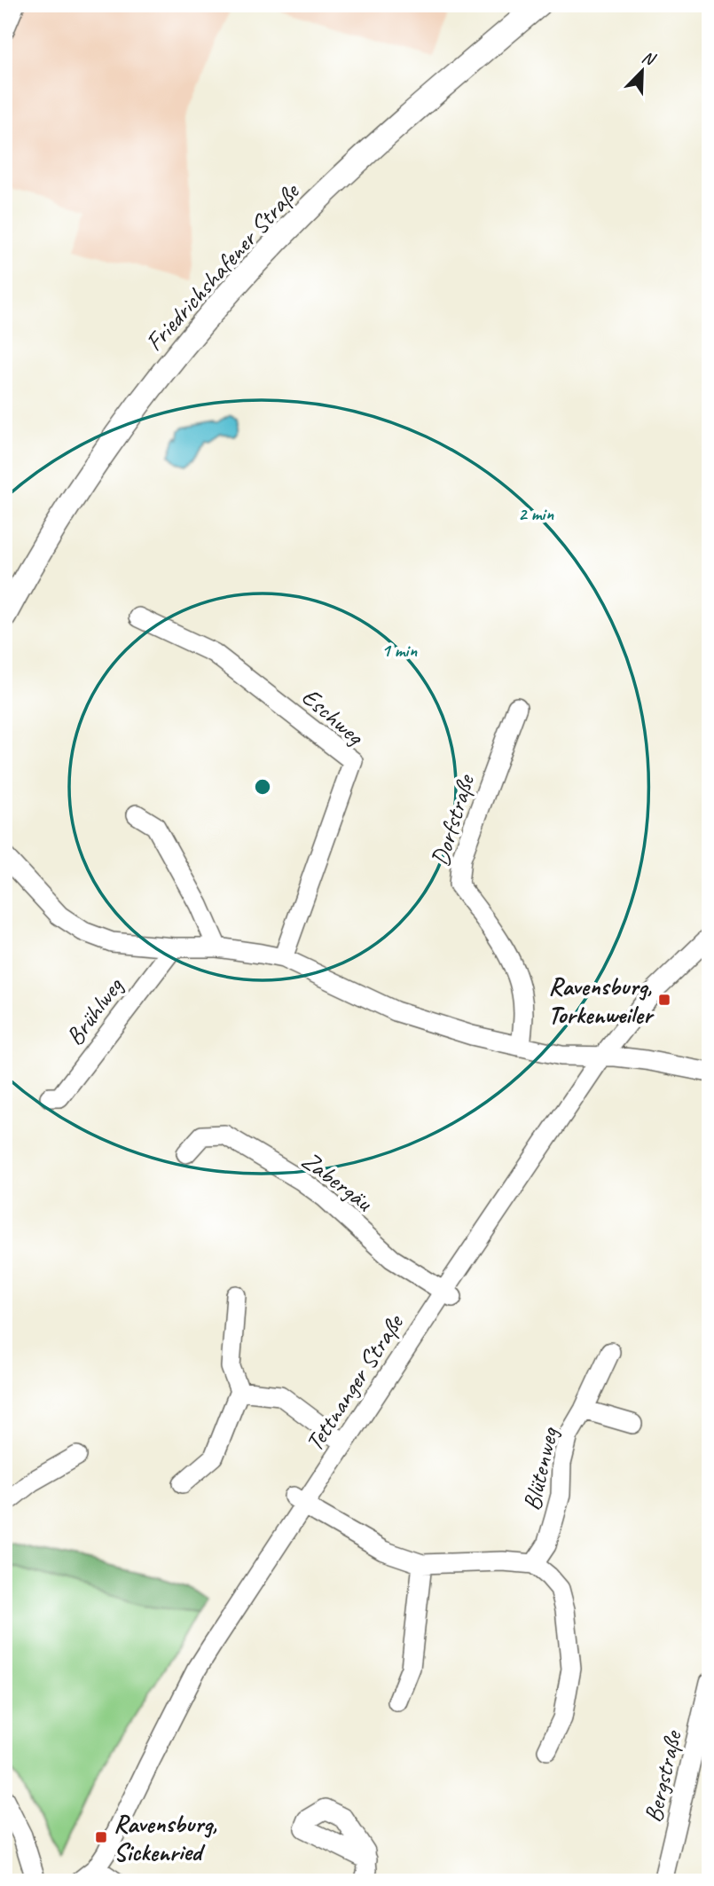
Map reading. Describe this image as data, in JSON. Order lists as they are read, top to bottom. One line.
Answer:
{"streets":{"main road":["Friedrichshafener Straße"],"street":["Eschweg","Dorfstraße","Brühlweg","Zabergäu","Tettnanger Straße","Blütenweg","Bergstraße"]},"crossings":[["Zabergäu","Tettnanger Straße"]],"places":{"transit":["Ravensburg, Torkenweiler","Ravensburg, Sickenried"]},"north":"top right","rings":["2 min","1 min"]}
